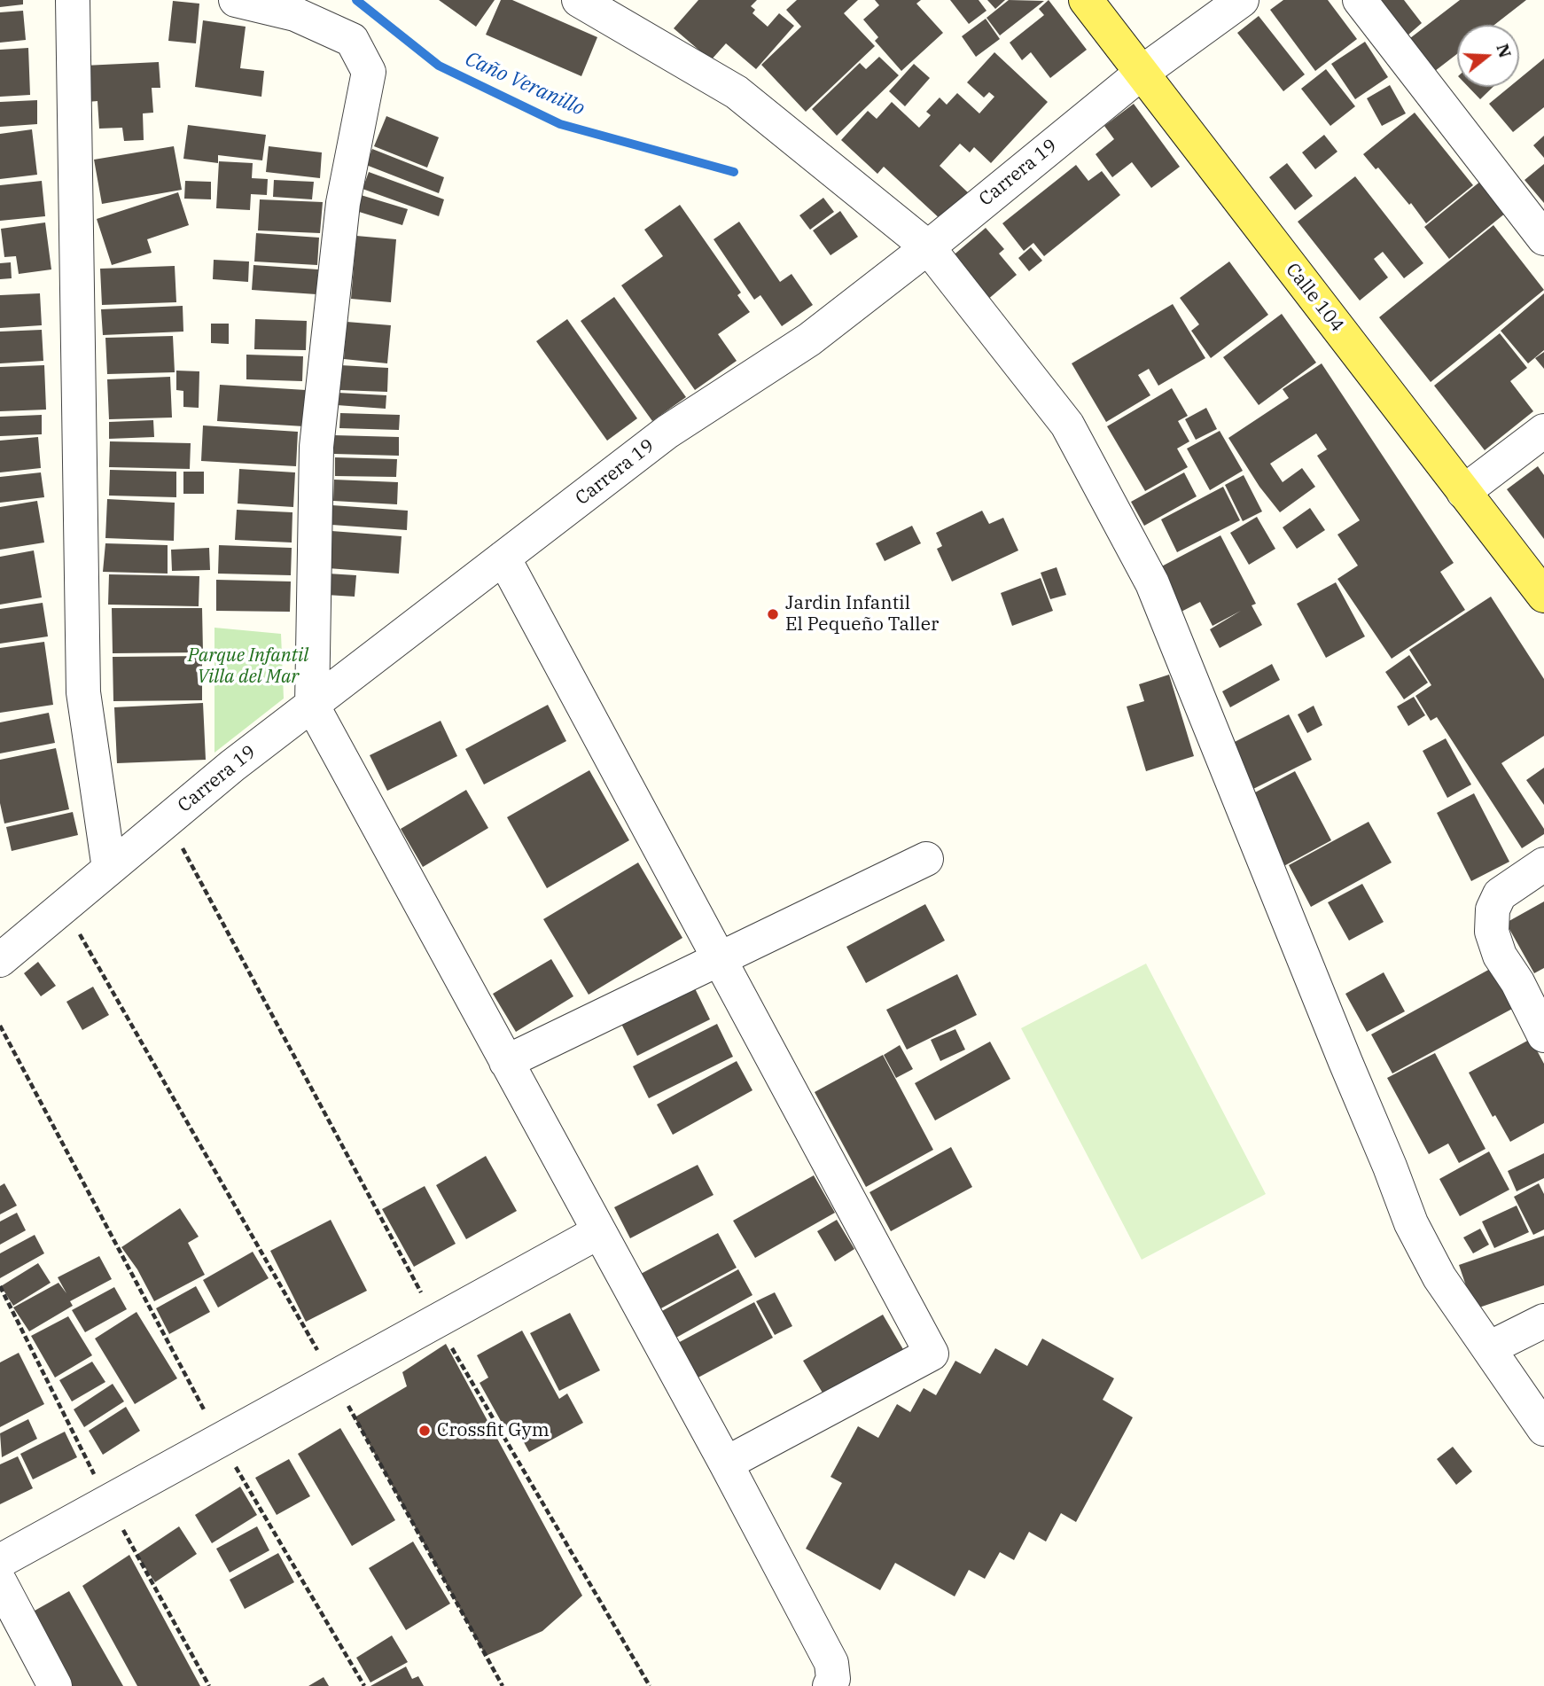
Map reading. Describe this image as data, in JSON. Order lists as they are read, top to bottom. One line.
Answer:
{"streets":{"main road":["Calle 104"],"street":["Carrera 19"]},"crossings":[["Carrera 19","Calle 104"]],"water":["Caño Veranillo"],"parks":["Parque Infantil Villa del Mar"],"places":["Jardin Infantil El Pequeño Taller","Crossfit Gym"],"north":"right"}
